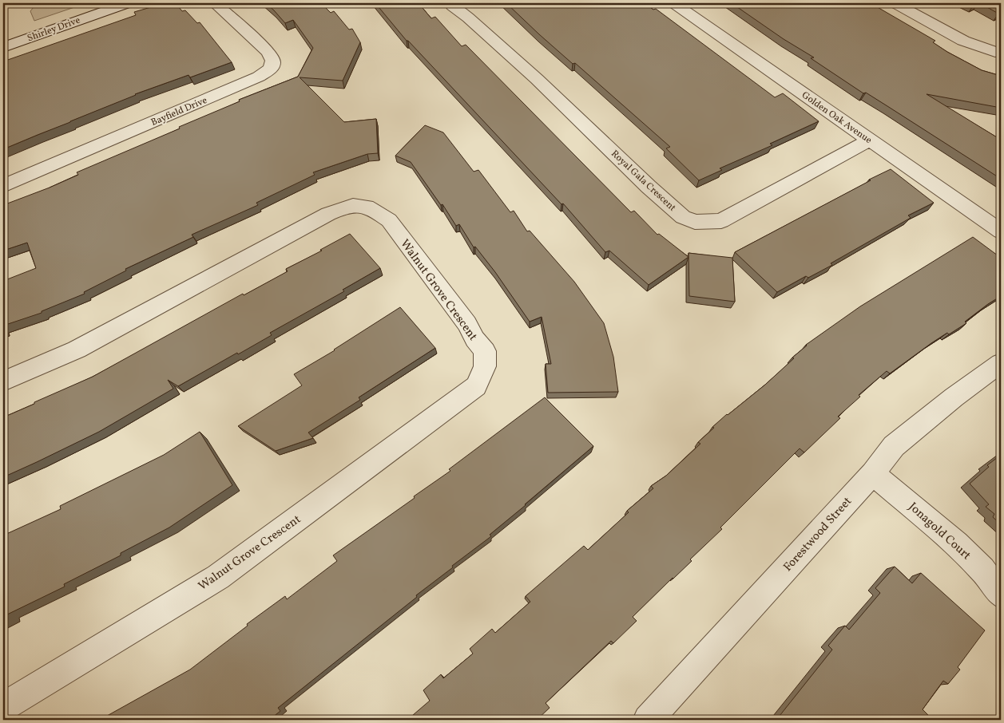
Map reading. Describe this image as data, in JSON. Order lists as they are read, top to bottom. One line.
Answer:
{"streets":{"street":["Shirley Drive","Bayfield Drive","Golden Oak Avenue","Royal Gala Crescent","Walnut Grove Crescent","Jonagold Court","Forestwood Street"]},"crossings":[["Golden Oak Avenue","Royal Gala Crescent"],["Jonagold Court","Forestwood Street"]]}
